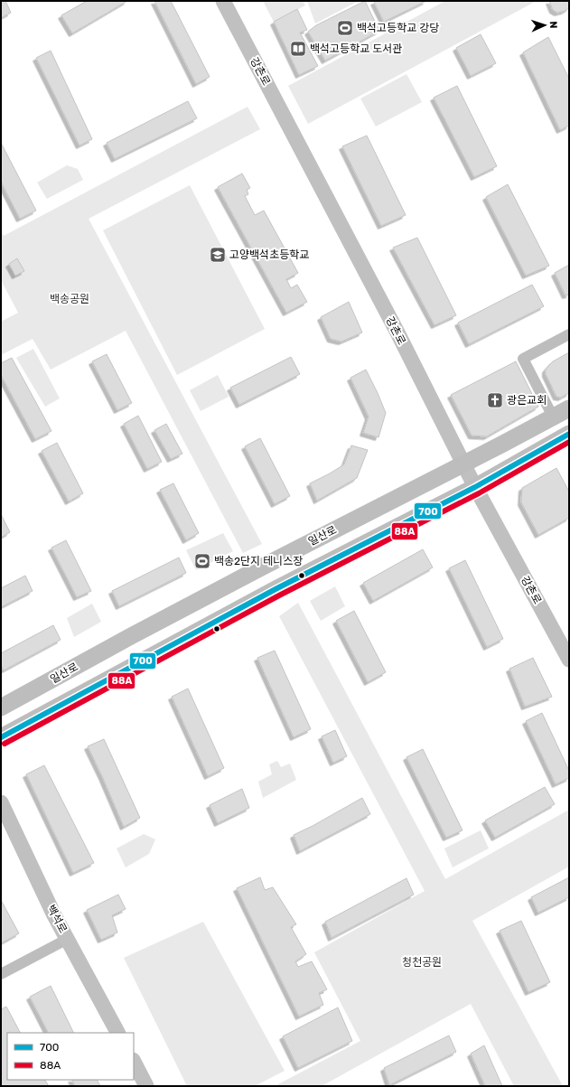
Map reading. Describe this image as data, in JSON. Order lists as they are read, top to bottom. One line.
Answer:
{"streets":{"main road":["강촌로","일산로","백석로"]},"crossings":[["강촌로","일산로"]],"parks":["백송공원","청천공원"],"places":{"sports":["백석고등학교 강당","백송2단지 테니스장"],"library":["백석고등학교 도서관"],"school or university":["고양백석초등학교"],"church":["광은교회"]},"lines":["transit line 700","transit line 88A"],"legend":["700","88A"],"north":"right"}
